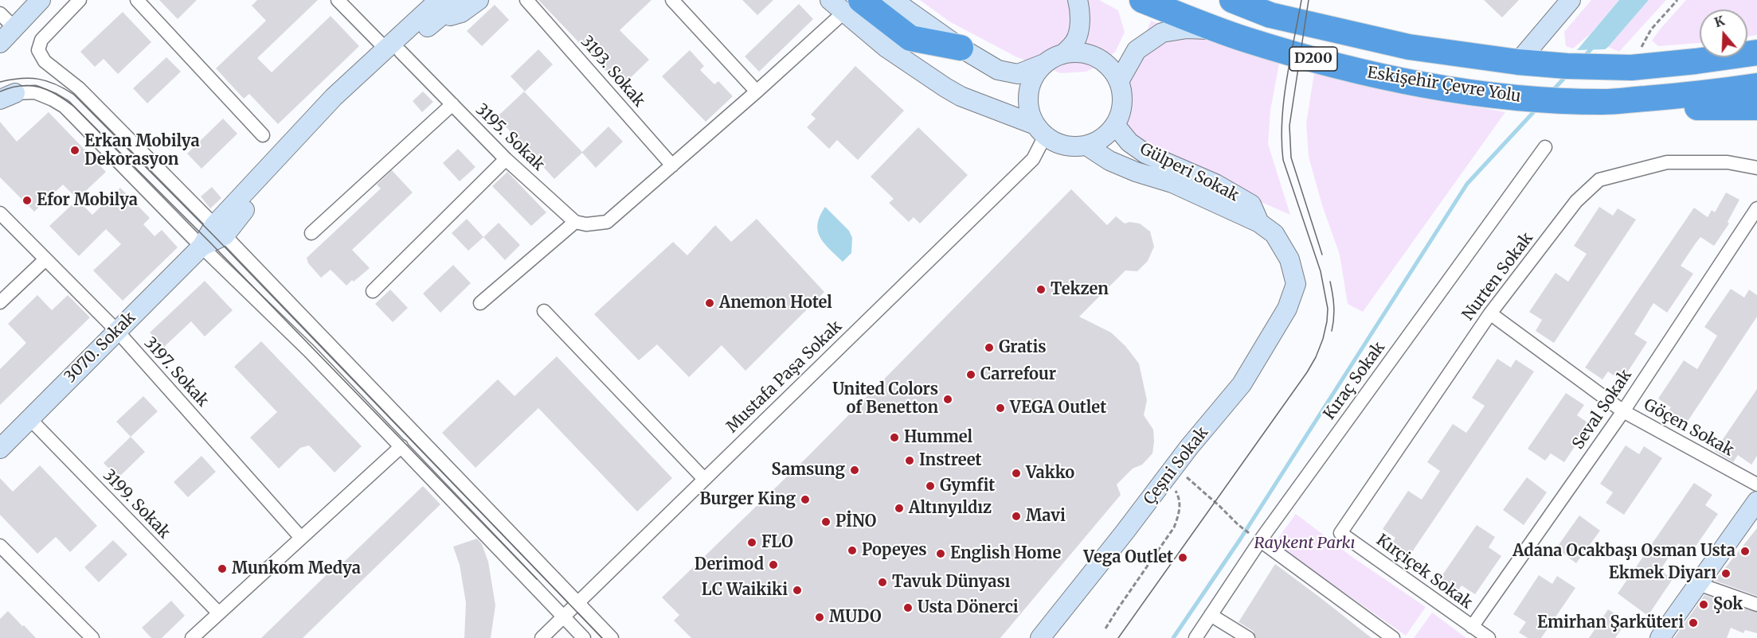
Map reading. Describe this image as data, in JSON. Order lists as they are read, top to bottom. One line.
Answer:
{"streets":{"highway":["D200","Eskişehir Çevre Yolu"],"street":["3193. Sokak","3195. Sokak","Gülperi Sokak","Nurten Sokak","3070. Sokak","3197. Sokak","Mustafa Paşa Sokak","Kıraç Sokak","Seval Sokak","Göçen Sokak","Çeşni Sokak","3199. Sokak","Kırçiçek Sokak"]},"crossings":[["D200","Eskişehir Çevre Yolu"],["3195. Sokak","3070. Sokak"],["Gülperi Sokak","Mustafa Paşa Sokak"],["Gülperi Sokak","Çeşni Sokak"],["Nurten Sokak","Göçen Sokak"],["Nurten Sokak","Kırçiçek Sokak"],["3070. Sokak","3197. Sokak"],["3070. Sokak","3199. Sokak"],["Seval Sokak","Göçen Sokak"],["Seval Sokak","Kırçiçek Sokak"]],"parks":["Raykent Parkı"],"places":["Erkan Mobilya Dekorasyon","Efor Mobilya","Tekzen","Anemon Hotel","Gratis","Carrefour","United Colors of Benetton","VEGA Outlet","Hummel","Instreet","Samsung","Vakko","Gymfit","Burger King","Altınyıldız","Mavi","PİNO","FLO","Popeyes","Adana Ocakbaşı Osman Usta","English Home","Vega Outlet","Derimod","Munkom Medya","Ekmek Diyarı","Tavuk Dünyası","LC Waikiki","Şok","Usta Dönerci","MUDO","Emirhan Şarküteri"],"north":"top"}
